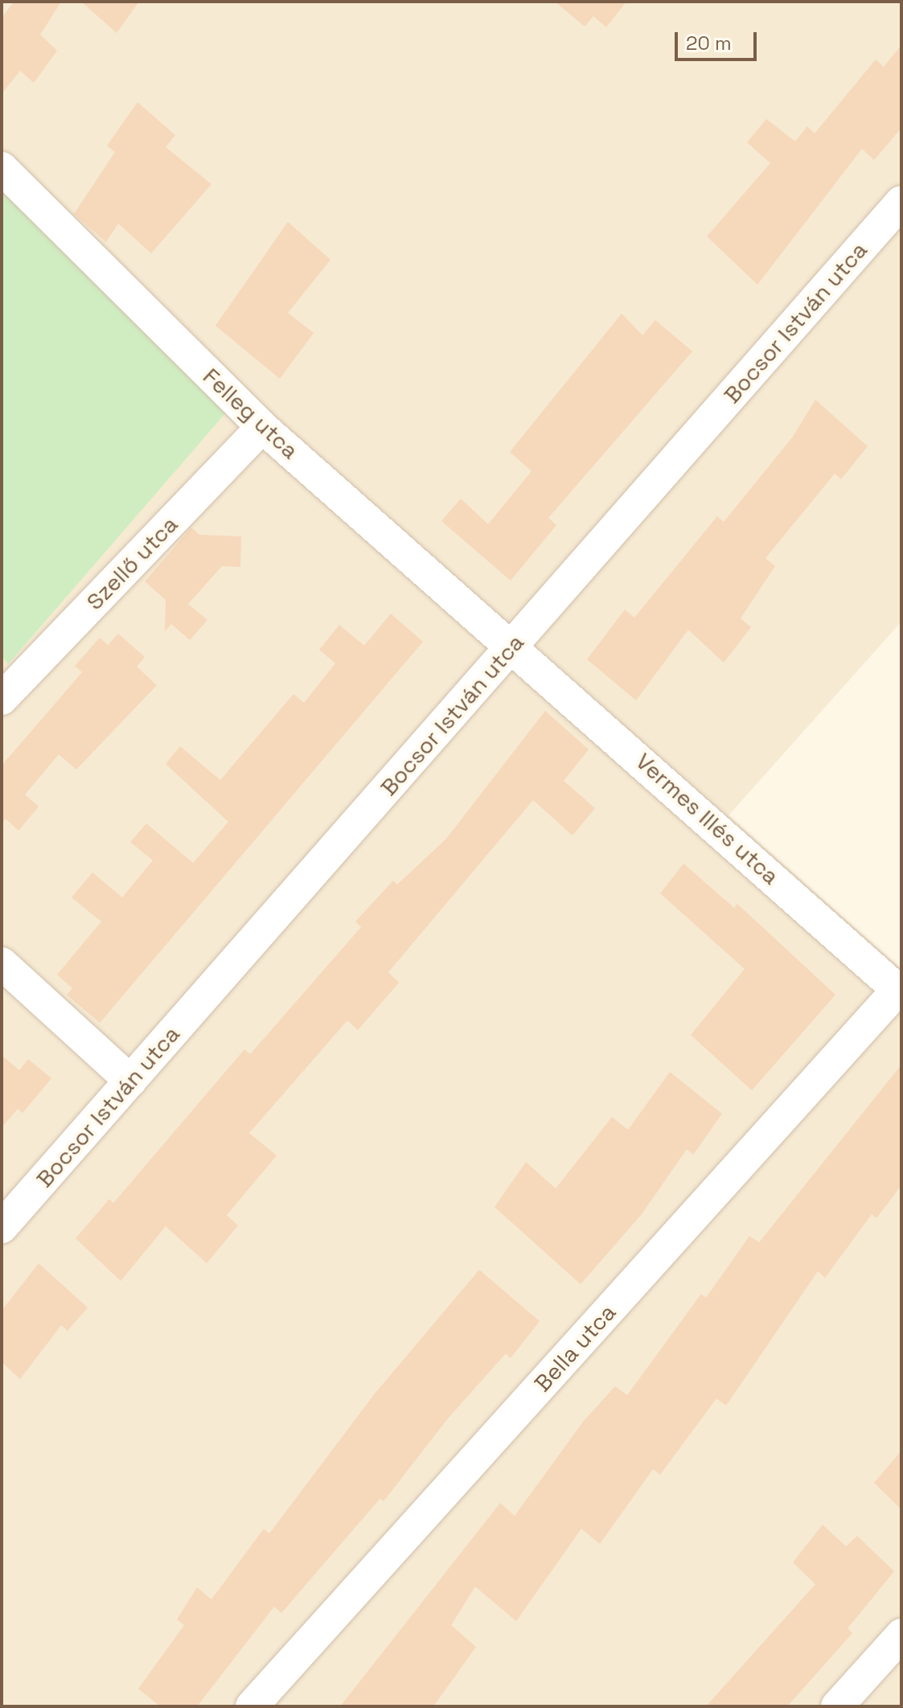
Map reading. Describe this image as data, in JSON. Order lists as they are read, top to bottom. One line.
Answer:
{"streets":{"street":["Bocsor István utca","Felleg utca","Szellő utca","Vermes Illés utca","Bella utca"]},"crossings":[["Bocsor István utca","Felleg utca"],["Bocsor István utca","Vermes Illés utca"],["Felleg utca","Szellő utca"],["Felleg utca","Vermes Illés utca"],["Vermes Illés utca","Bella utca"]],"scale_bar":"20 m"}
